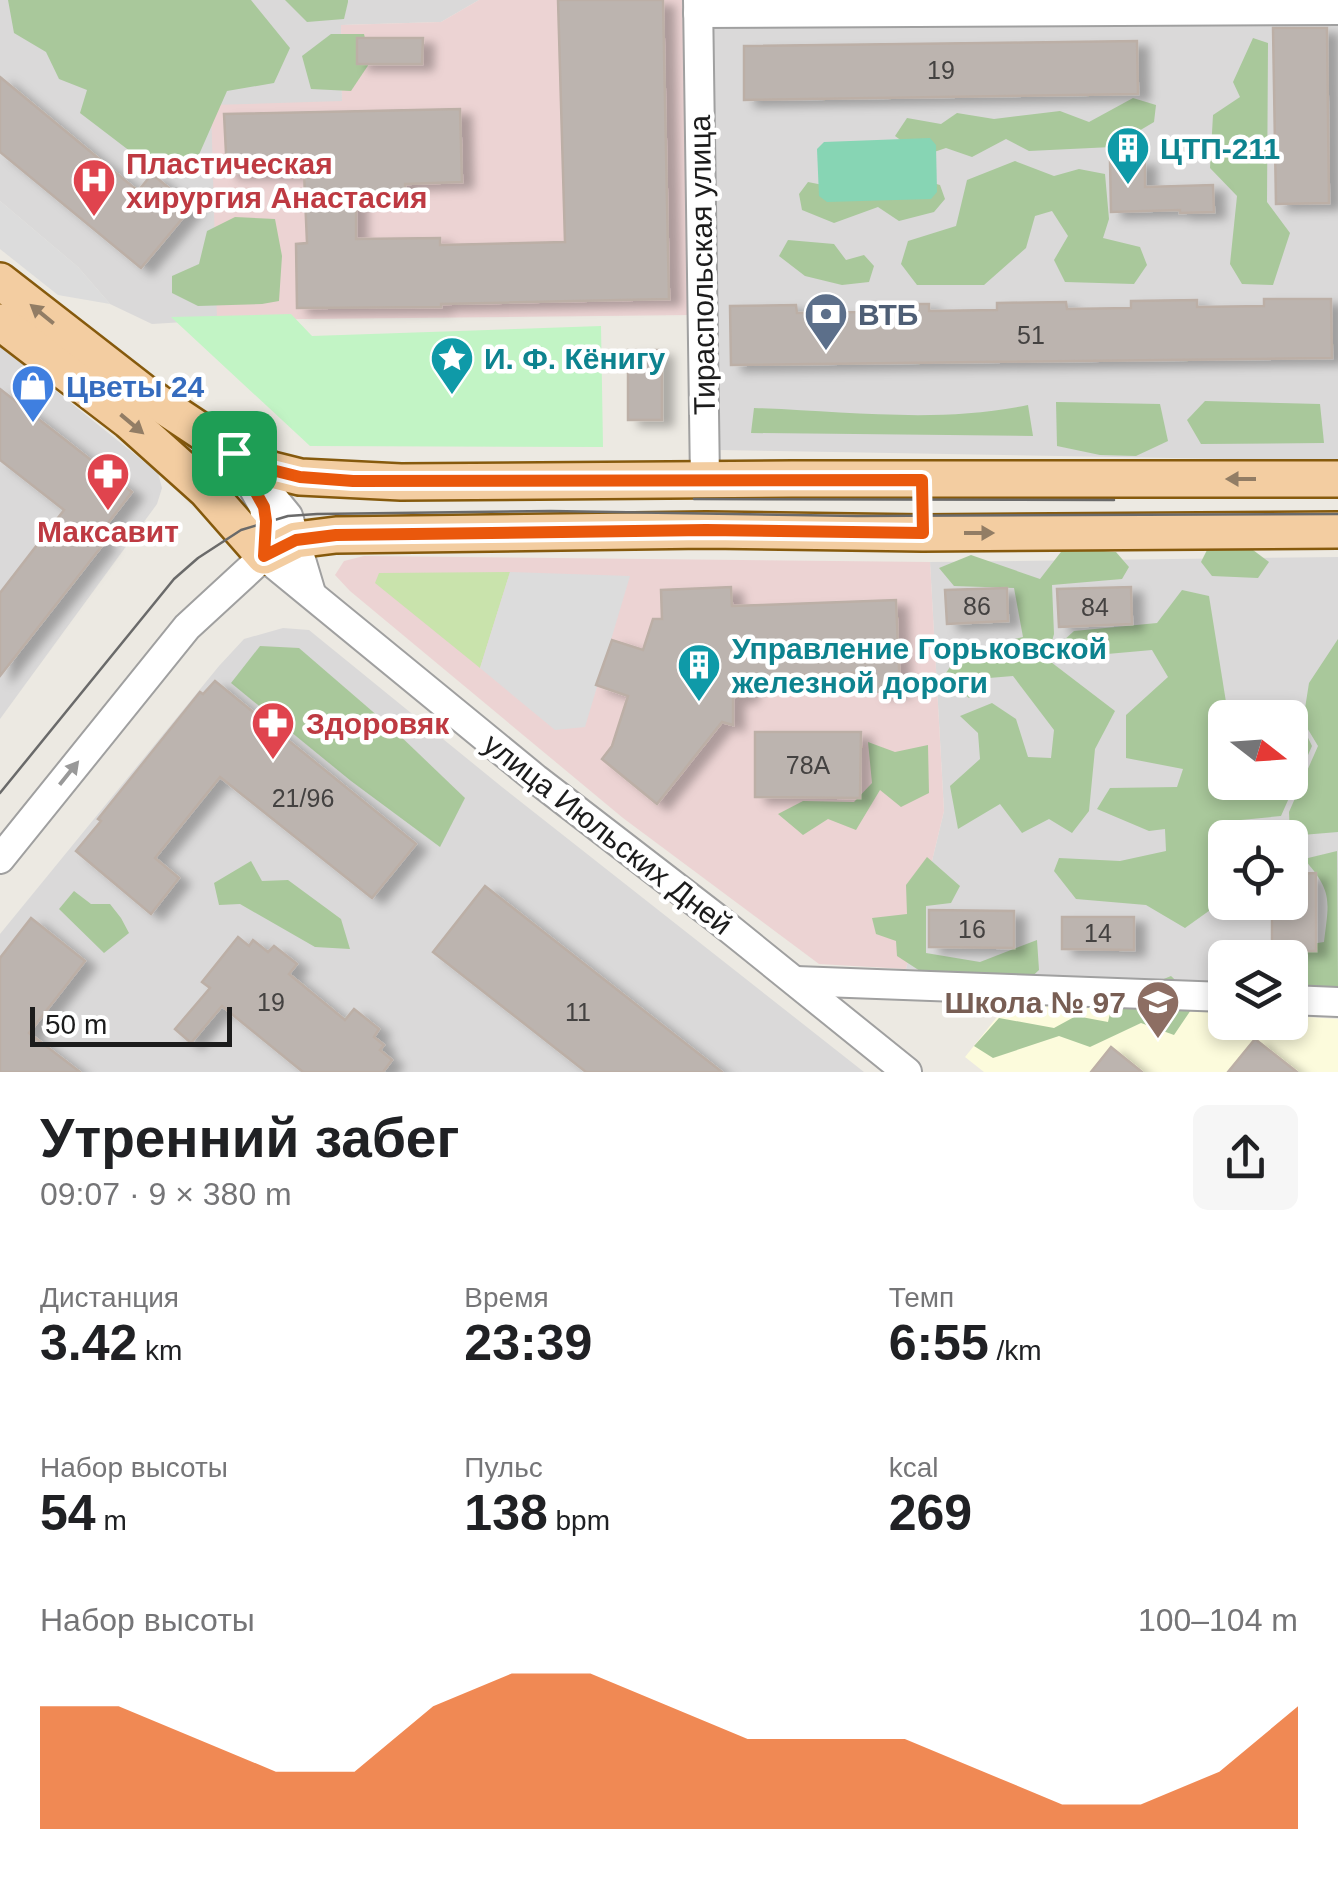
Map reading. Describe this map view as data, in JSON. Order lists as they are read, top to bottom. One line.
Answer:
{"streets":{"main road":["Тираспольская улица"],"street":["улица Июльских Дней"]},"places":{"building":["ЦТП-211","Управление Горьковской железной дороги"],"hospital":["Пластическая хирургия Анастасия"],"bank":["ВТБ"],"place":["И. Ф. Кёнигу"],"shop":["Цветы 24"],"pharmacy":["Максавит","Здоровяк"],"school or university":["Школа № 97"]},"house_numbers":["19","51","86","84","78А","21/96","16","14","19","11"],"scale_bar":"50 m","north":"right","page":{"scale":"50 m","heading":["Утренний забег","09:07 · 9 × 380 m"],"stats":[["Дистанция","3.42 km"],["Время","23:39"],["Темп","6:55 /km"],["Набор высоты","54 m"],["Пульс","138 bpm"],["kcal","269"]],"chart":["Набор высоты","100–104 m"]}}
